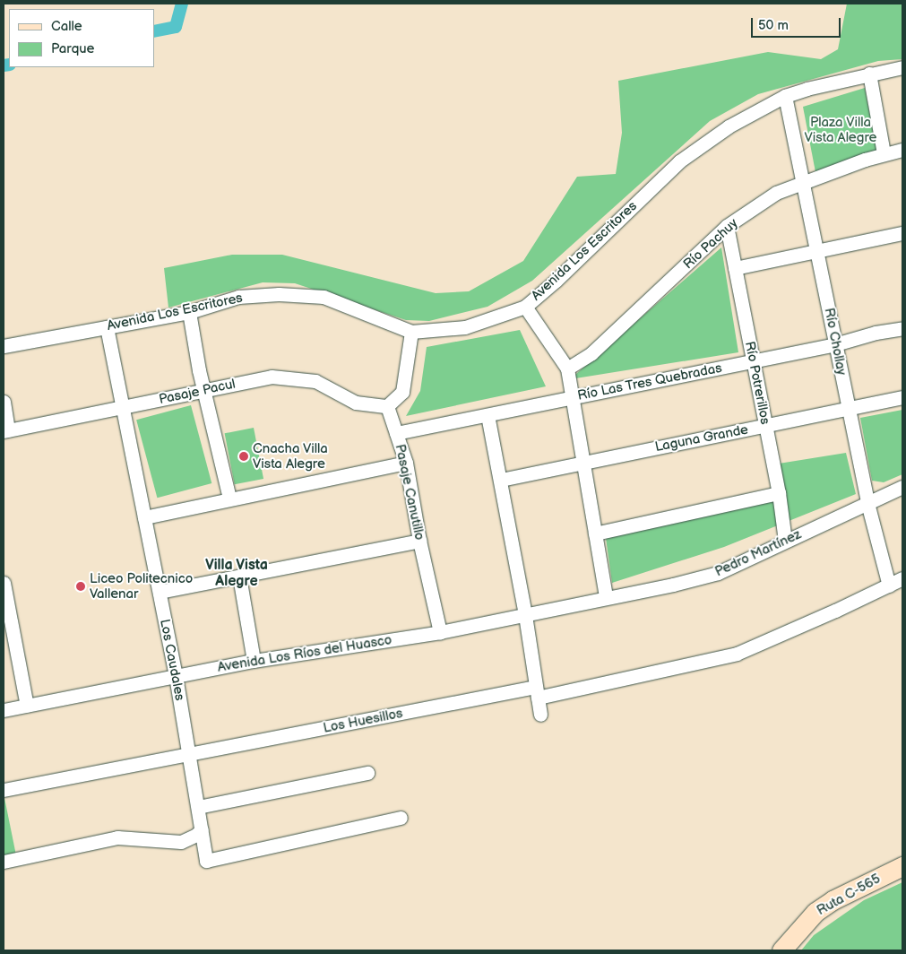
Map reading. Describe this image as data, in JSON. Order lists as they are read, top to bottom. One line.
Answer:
{"streets":{"main road":["Ruta C-565"],"street":["Río Pachuy","Avenida Los Escritores","Río Chollay","Río Las Tres Quebradas","Río Potrerillos","Pasaje Pacul","Laguna Grande","Pasaje Canutillo","Pedro Martínez","Avenida Los Ríos del Huasco","Los Caudales","Los Huesillos"]},"crossings":[["Río Pachuy","Río Chollay"],["Río Pachuy","Río Potrerillos"],["Avenida Los Escritores","Río Chollay"],["Avenida Los Escritores","Los Caudales"],["Río Chollay","Río Las Tres Quebradas"],["Río Chollay","Laguna Grande"],["Río Chollay","Pedro Martínez"],["Río Chollay","Los Huesillos"],["Río Las Tres Quebradas","Río Potrerillos"],["Río Las Tres Quebradas","Pasaje Canutillo"],["Río Potrerillos","Laguna Grande"],["Río Potrerillos","Pedro Martínez"],["Pasaje Pacul","Pasaje Canutillo"],["Pasaje Pacul","Los Caudales"],["Pasaje Canutillo","Avenida Los Ríos del Huasco"],["Pedro Martínez","Avenida Los Ríos del Huasco"],["Avenida Los Ríos del Huasco","Los Caudales"],["Los Caudales","Los Huesillos"]],"districts":["Villa Vista Alegre"],"parks":["Plaza Villa Vista Alegre"],"places":["Cnacha Villa Vista Alegre","Liceo Politecnico Vallenar"],"legend":["Calle","Parque"],"scale_bar":"50 m"}
